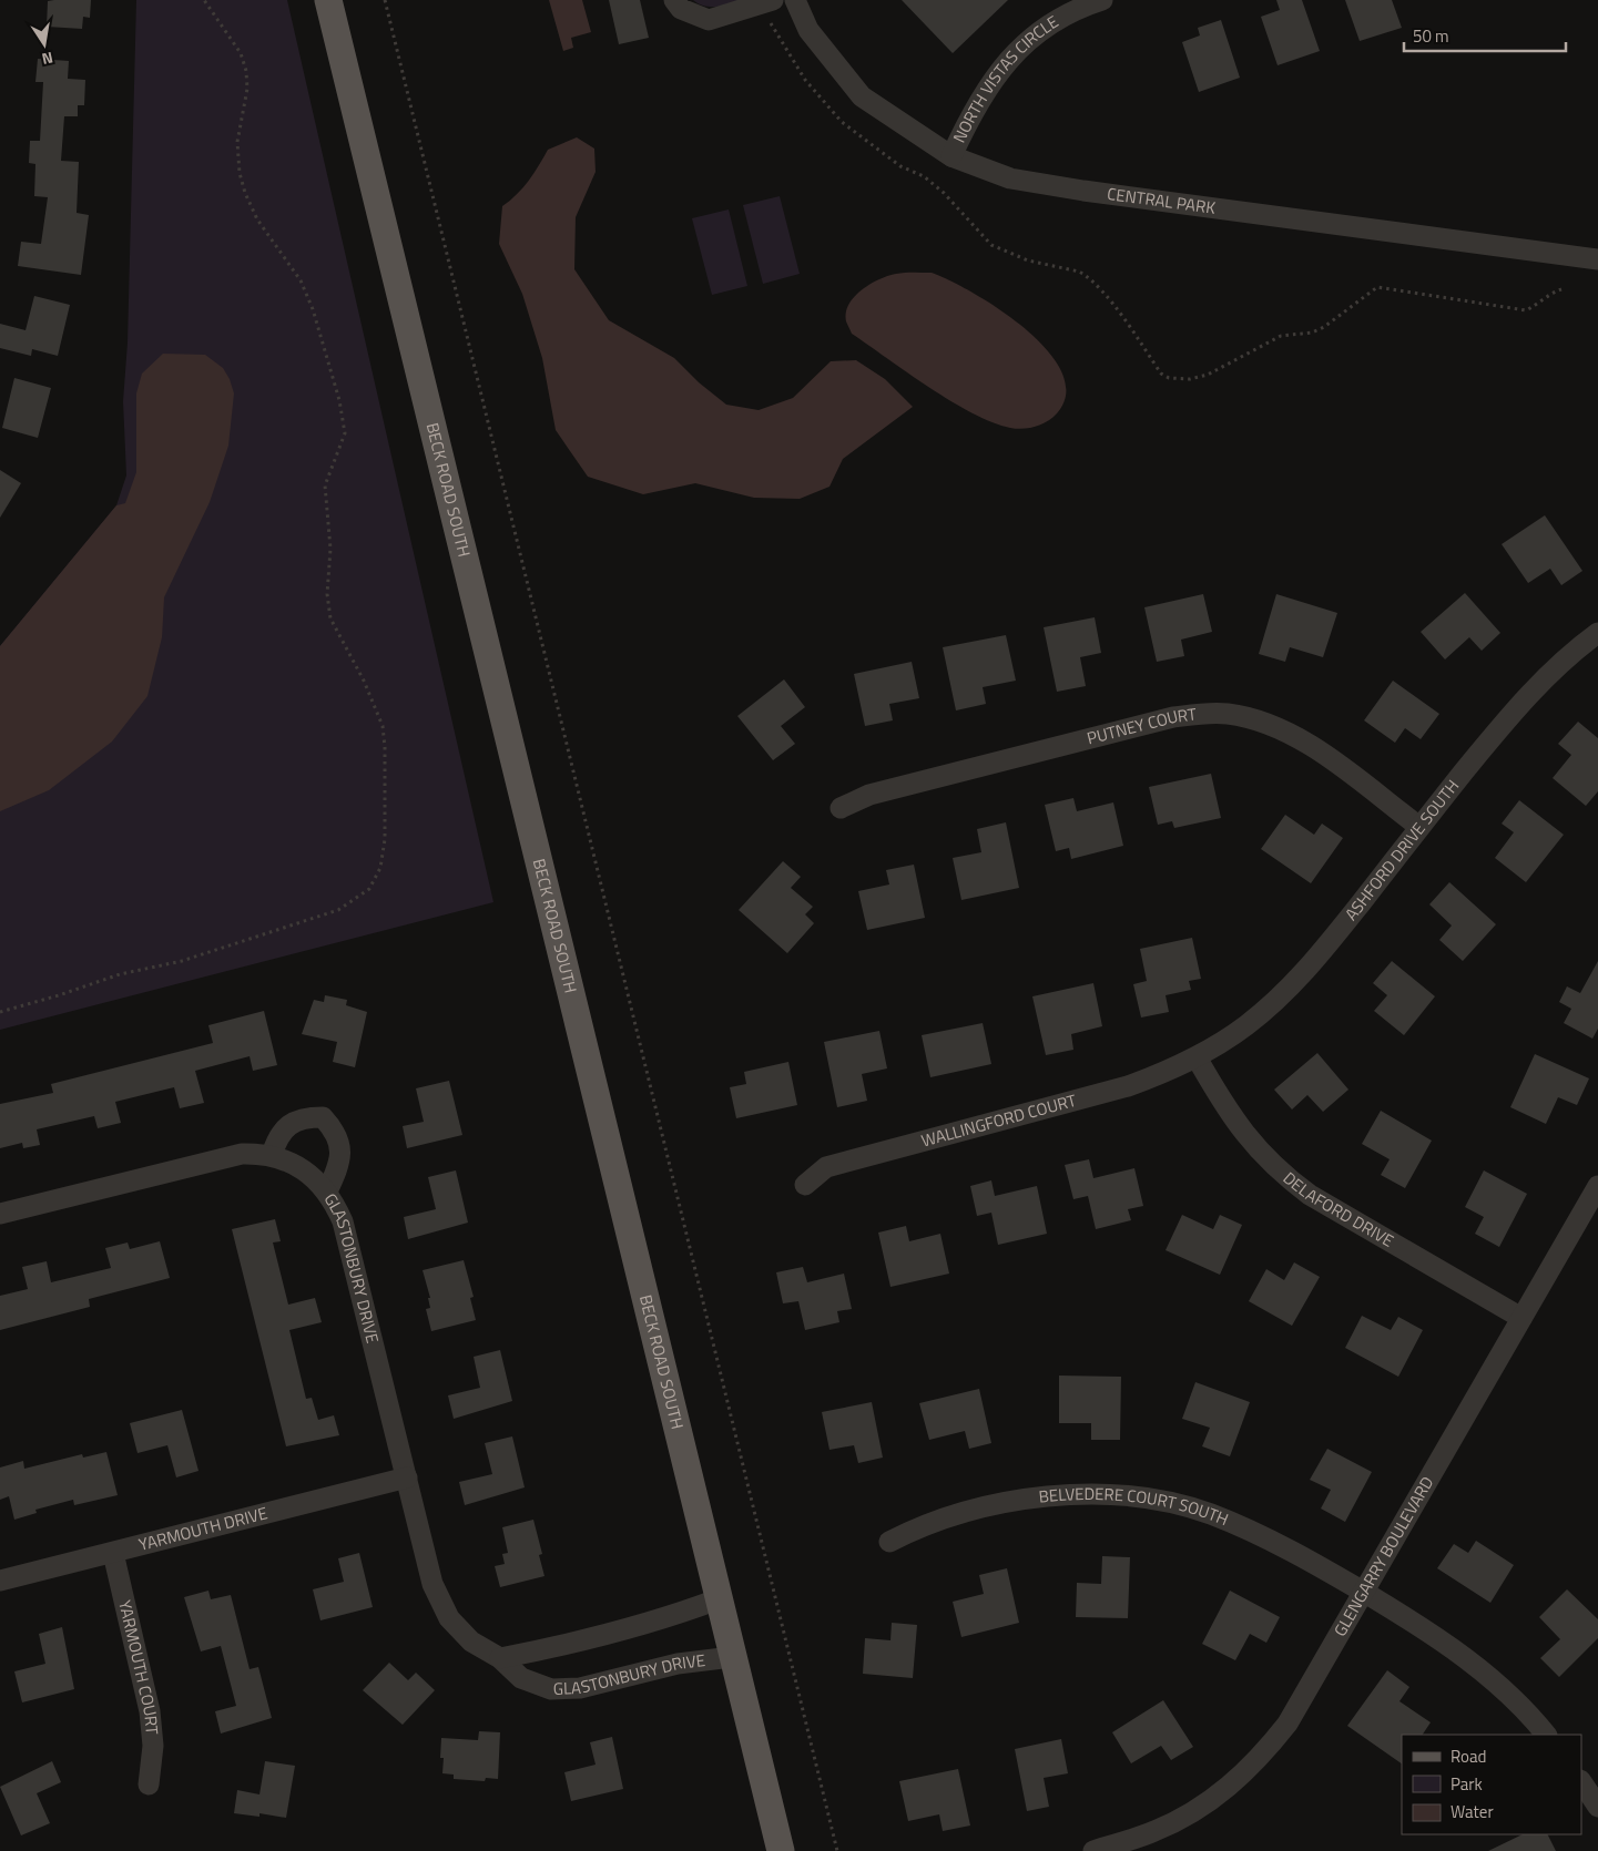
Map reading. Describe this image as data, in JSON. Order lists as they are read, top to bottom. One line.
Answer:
{"streets":{"main road":["BECK ROAD SOUTH"],"street":["NORTH VISTAS CIRCLE","CENTRAL PARK","PUTNEY COURT","ASHFORD DRIVE SOUTH","WALLINGFORD COURT","DELAFORD DRIVE","GLASTONBURY DRIVE","BELVEDERE COURT SOUTH","YARMOUTH DRIVE","GLENGARRY BOULEVARD","YARMOUTH COURT"]},"crossings":[["NORTH VISTAS CIRCLE","CENTRAL PARK"],["BECK ROAD SOUTH","GLASTONBURY DRIVE"],["PUTNEY COURT","ASHFORD DRIVE SOUTH"],["ASHFORD DRIVE SOUTH","WALLINGFORD COURT"],["ASHFORD DRIVE SOUTH","DELAFORD DRIVE"],["WALLINGFORD COURT","DELAFORD DRIVE"],["DELAFORD DRIVE","GLENGARRY BOULEVARD"],["GLASTONBURY DRIVE","YARMOUTH DRIVE"],["BELVEDERE COURT SOUTH","GLENGARRY BOULEVARD"],["YARMOUTH DRIVE","YARMOUTH COURT"]],"legend":["Road","Park","Water"],"scale_bar":"50 m","north":"bottom"}
